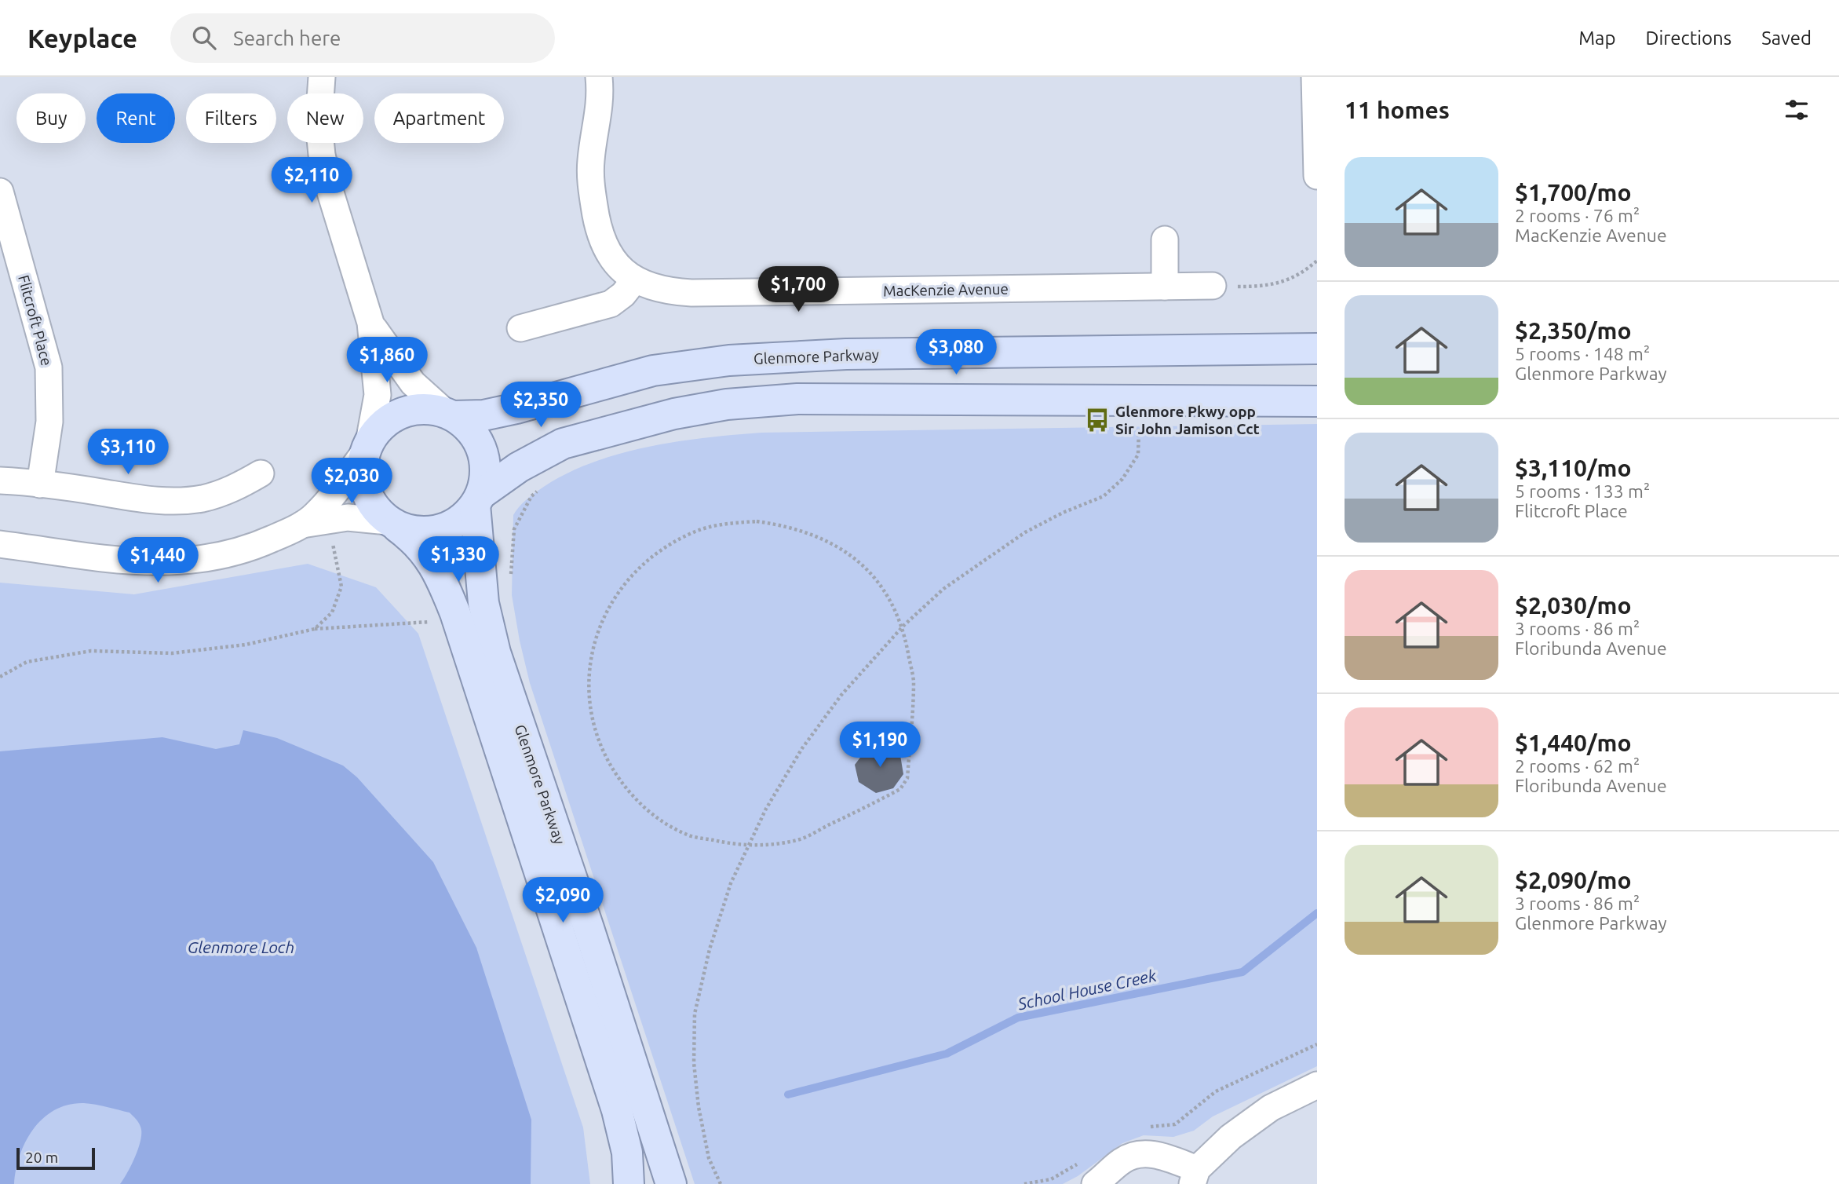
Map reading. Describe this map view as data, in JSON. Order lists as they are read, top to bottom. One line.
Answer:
{"streets":{"main road":["Glenmore Parkway"],"street":["MacKenzie Avenue","Flitcroft Place"]},"water":["Glenmore Loch","School House Creek"],"places":{"bus stop":["Glenmore Pkwy opp Sir John Jamison Cct"]},"scale_bar":"20 m","page":{"header":"Keyplace","search":"Search here","nav":["Map","Directions","Saved"],"heading":"11 homes","chip":["Buy","Rent","Filters","New","Apartment"],"list":[{"name":"$1,700/mo","note":"2 rooms · 76 m² · MacKenzie Avenue"},{"name":"$2,350/mo","note":"5 rooms · 148 m² · Glenmore Parkway"},{"name":"$3,110/mo","note":"5 rooms · 133 m² · Flitcroft Place"},{"name":"$2,030/mo","note":"3 rooms · 86 m² · Floribunda Avenue"},{"name":"$1,440/mo","note":"2 rooms · 62 m² · Floribunda Avenue"},{"name":"$2,090/mo","note":"3 rooms · 86 m² · Glenmore Parkway"}],"price":["$2,110","$1,700","$3,080","$1,860","$2,350","$3,110","$2,030","$1,330","$1,440","$1,190","$2,090"],"scale":"20 m"}}
